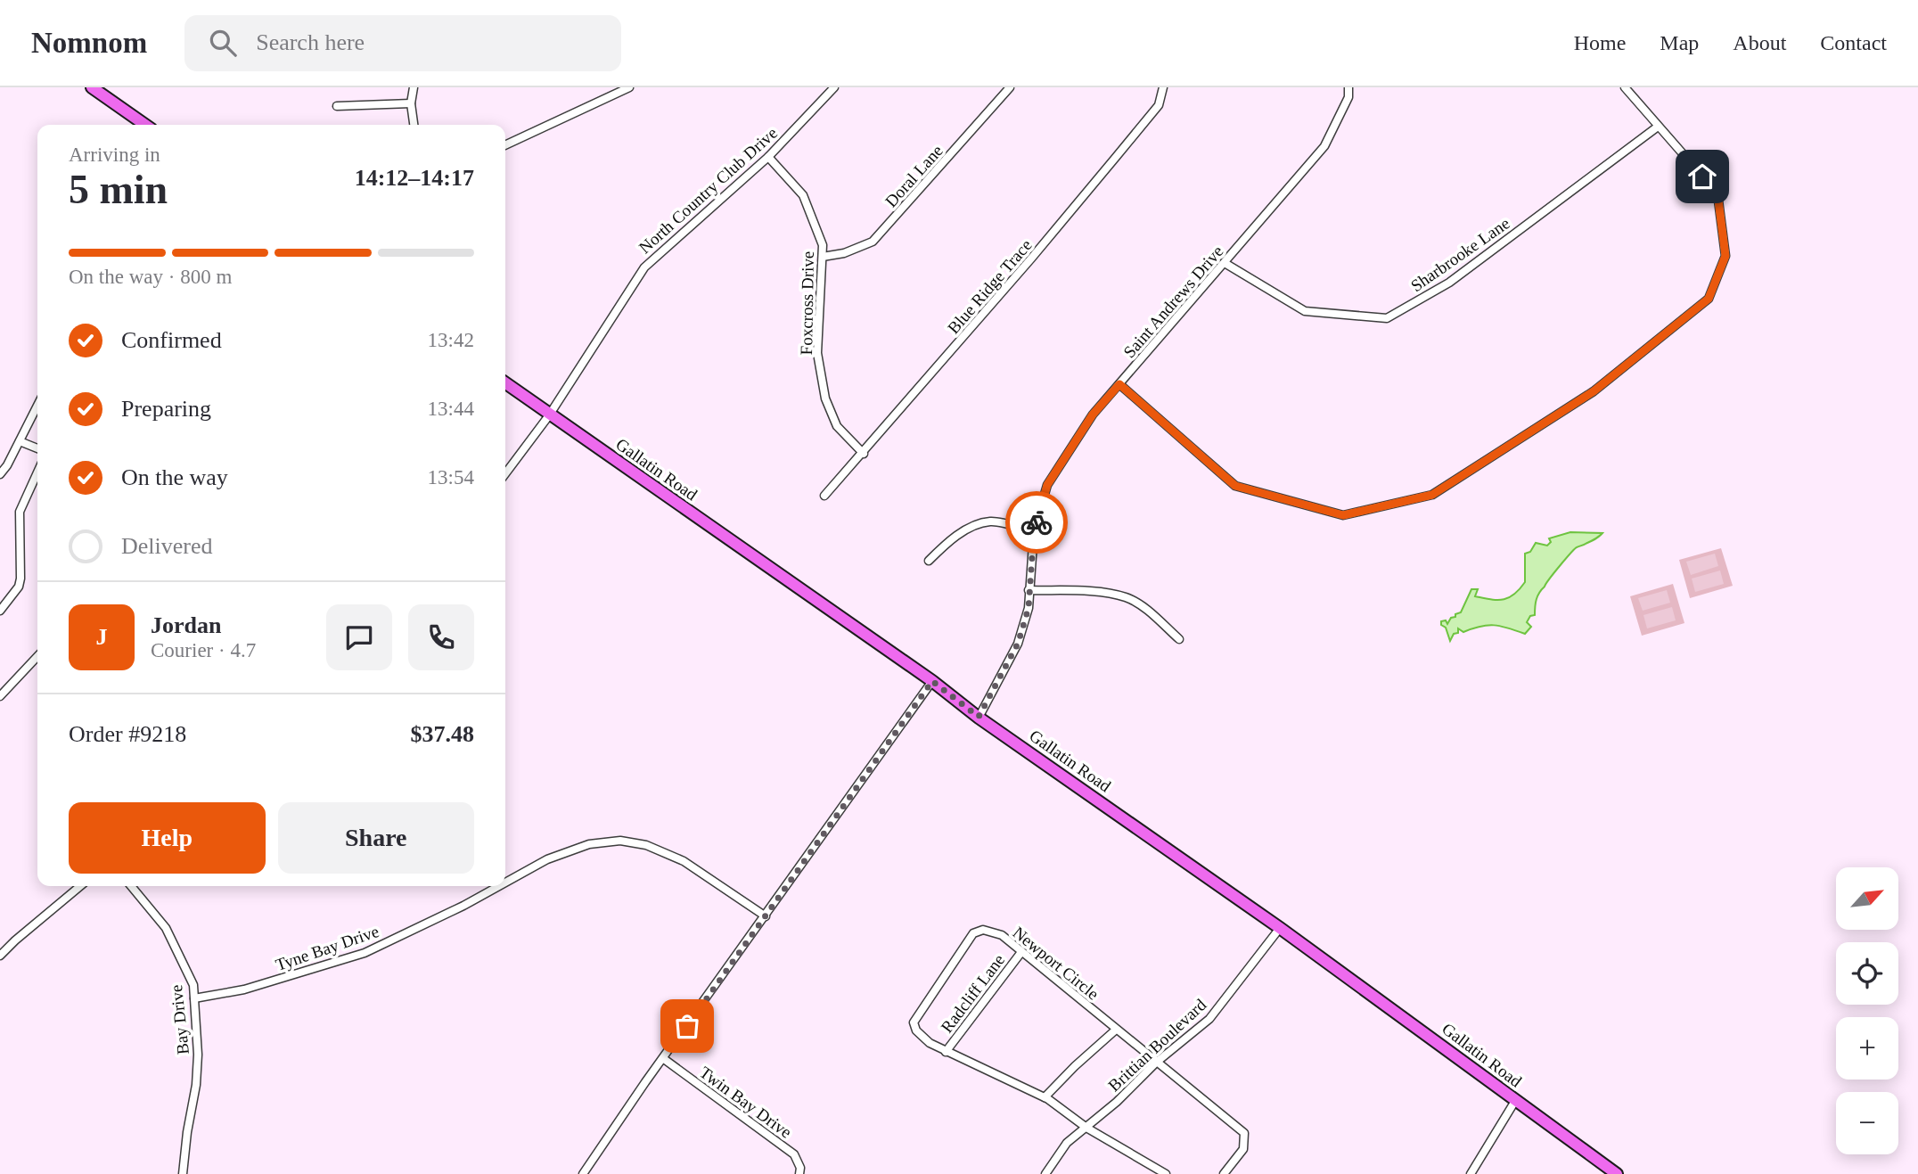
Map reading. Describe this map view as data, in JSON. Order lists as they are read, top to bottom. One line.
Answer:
{"streets":{"main road":["Gallatin Road"],"street":["Doral Lane","North Country Club Drive","Sharbrooke Lane","Blue Ridge Trace","Saint Andrews Drive","Foxcross Drive","Tyne Bay Drive","Newport Circle","Radcliff Lane","Bay Drive","Brittian Boulevard","Twin Bay Drive"]},"crossings":[["Doral Lane","Foxcross Drive"],["North Country Club Drive","Foxcross Drive"],["North Country Club Drive","Gallatin Road"],["Sharbrooke Lane","Saint Andrews Drive"],["Blue Ridge Trace","Foxcross Drive"],["Saint Andrews Drive","Gallatin Road"],["Gallatin Road","Brittian Boulevard"],["Tyne Bay Drive","Bay Drive"],["Newport Circle","Radcliff Lane"],["Newport Circle","Brittian Boulevard"]],"north":"top right","page":{"header":"Nomnom","search":"Search here","nav":["Home","Map","About","Contact"],"heading":["5 min","Arriving in","14:12–14:17"],"panel":["Jordan","Courier · 4.7","Order #9218","$37.48"],"bar":"On the way · 800 m","list":[["Confirmed","13:42"],["Preparing","13:44"],["On the way","13:54"],"Delivered"],"round":"J","buttons":["Help","Share"],"map_buttons":["+","−"]}}
